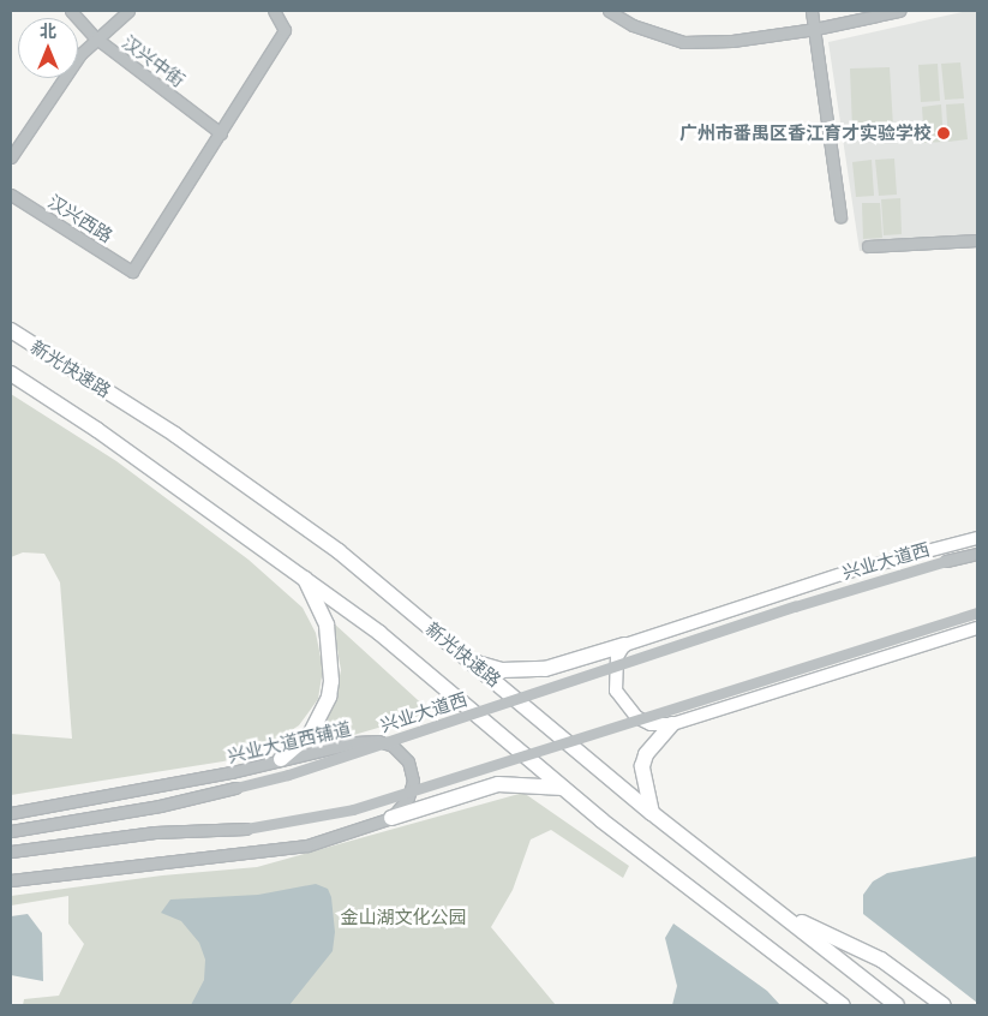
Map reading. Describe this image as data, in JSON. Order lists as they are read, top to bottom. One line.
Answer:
{"streets":{"highway":["新光快速路"],"street":["汉兴中街","汉兴西路","兴业大道西","兴业大道西铺道"]},"crossings":[["汉兴中街","汉兴西路"]],"parks":["金山湖文化公园"],"places":["广州市番禺区香江育才实验学校"],"north":"top"}
